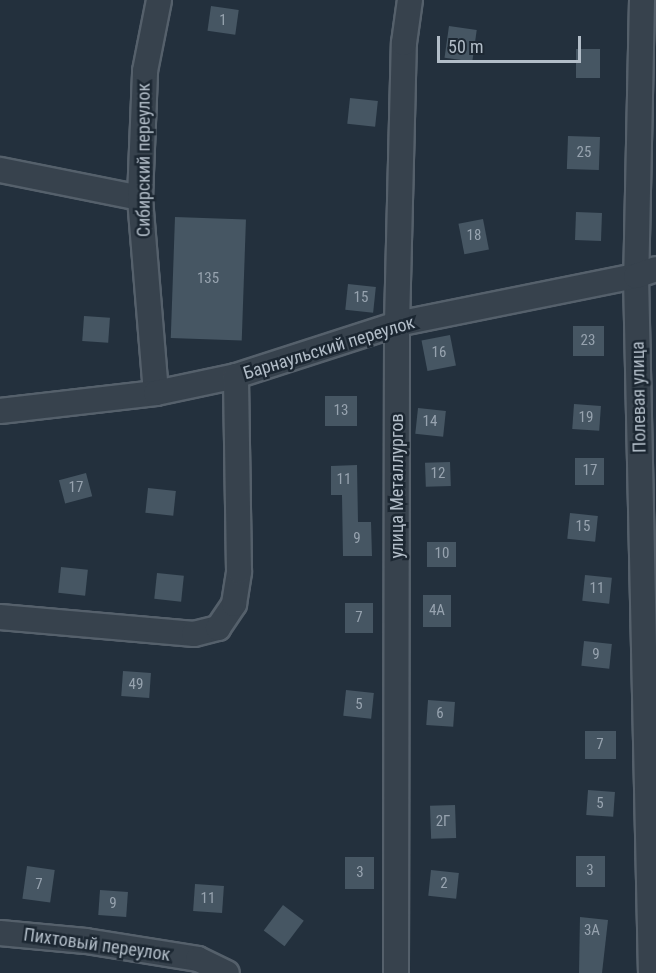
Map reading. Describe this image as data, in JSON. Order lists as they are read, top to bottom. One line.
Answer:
{"streets":{"street":["Сибирский переулок","Барнаульский переулок","Полевая улица","улица Металлургов","Пихтовый переулок"]},"crossings":[["Сибирский переулок","Барнаульский переулок"],["Барнаульский переулок","Полевая улица"],["Барнаульский переулок","улица Металлургов"]],"house_numbers":["1","25","18","135","15","23","16","13","19","14","17","12","11","17","15","9","10","11","4А","7","9","49","5","6","7","5","2Г","3","3","2","7","11","9","3А"],"scale_bar":"50 m"}
